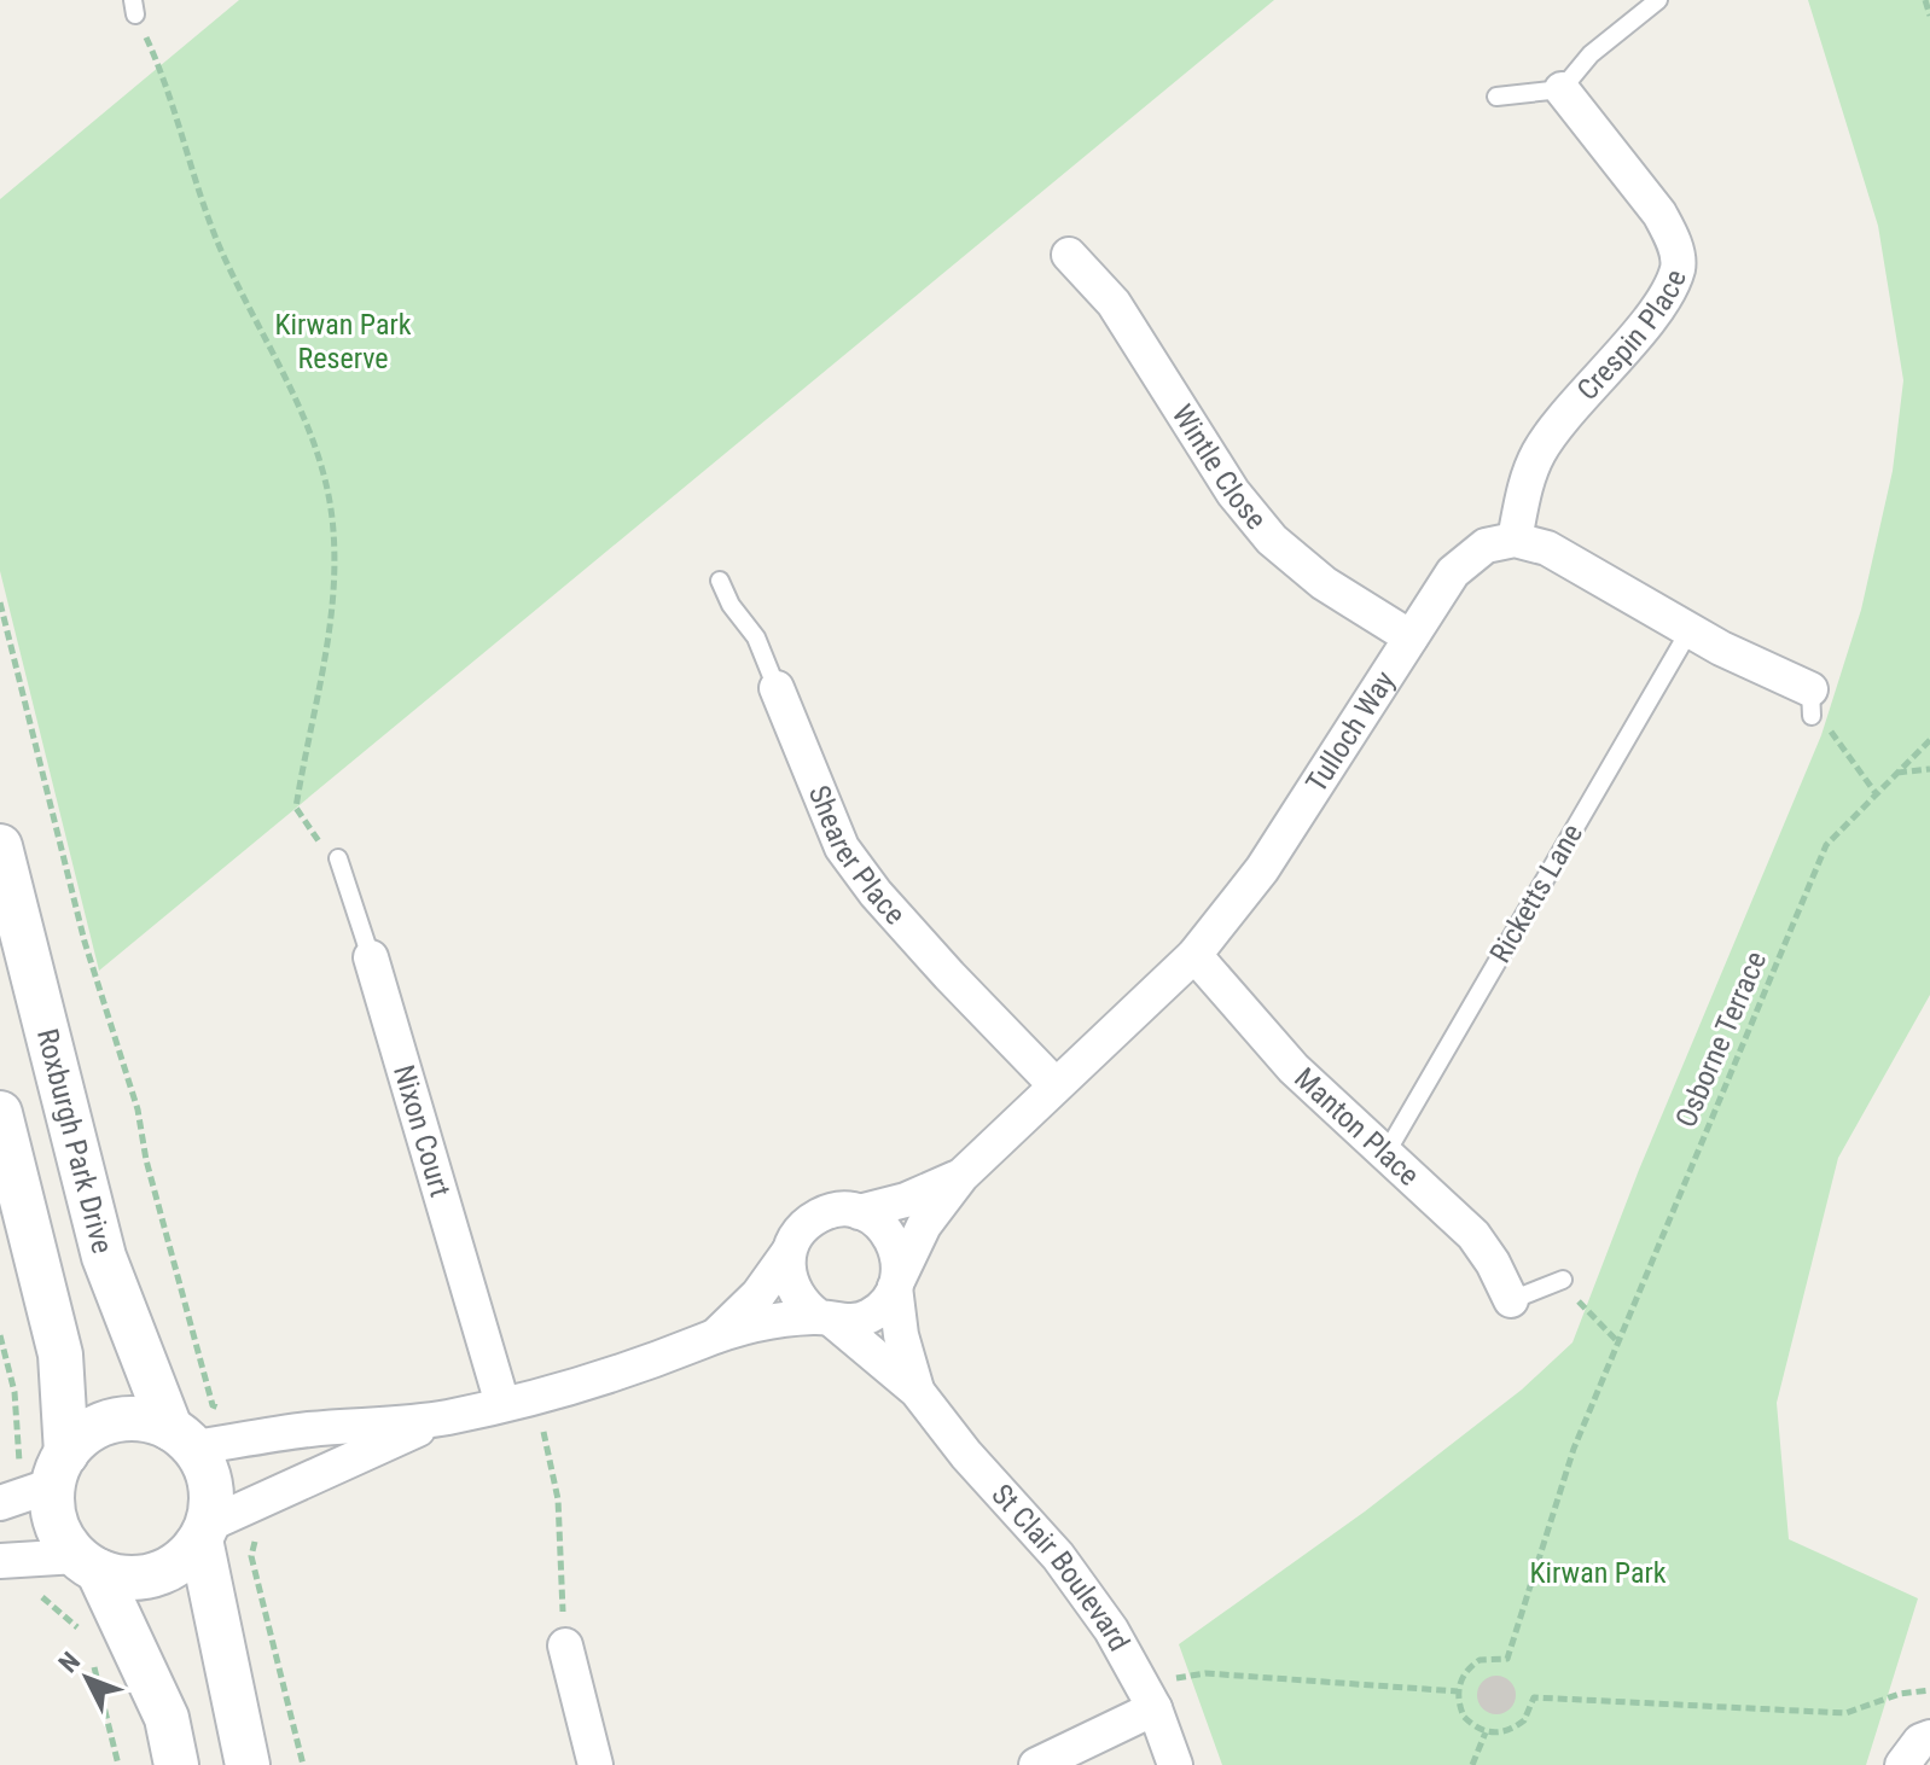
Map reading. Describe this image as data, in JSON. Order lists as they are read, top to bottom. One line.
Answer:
{"streets":{"street":["Crespin Place","Wintle Close","Tulloch Way","Shearer Place","Manton Place","Nixon Court","Roxburgh Park Drive","St Clair Boulevard"],"lane":["Ricketts Lane"],"path":["Osborne Terrace"]},"crossings":[["Crespin Place","Tulloch Way"],["Wintle Close","Tulloch Way"],["Tulloch Way","Shearer Place"],["Tulloch Way","Manton Place"],["Tulloch Way","St Clair Boulevard"],["Ricketts Lane","Manton Place"]],"parks":["Kirwan Park Reserve","Kirwan Park"],"north":"top left"}
